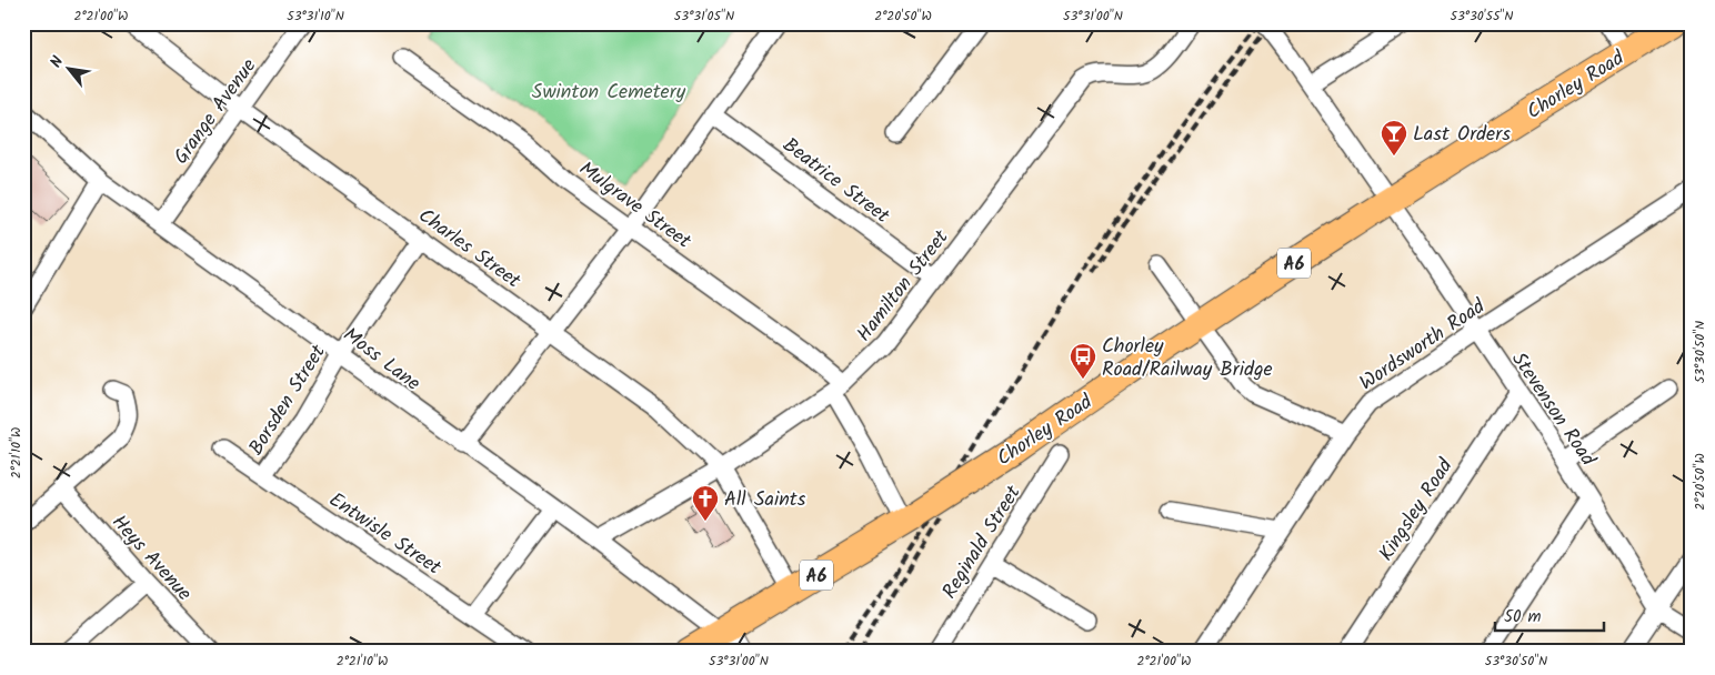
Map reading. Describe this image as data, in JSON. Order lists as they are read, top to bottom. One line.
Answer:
{"streets":{"main road":["Chorley Road","A6"],"street":["Grange Avenue","Beatrice Street","Mulgrave Street","Charles Street","Hamilton Street","Wordsworth Road","Moss Lane","Borsden Street","Stevenson Road","Kingsley Road","Entwisle Street","Reginald Street","Heys Avenue"]},"crossings":[["Chorley Road","Mulgrave Street"],["Chorley Road","Charles Street"],["Chorley Road","A6"],["Chorley Road","Moss Lane"],["Chorley Road","Stevenson Road"],["Grange Avenue","Charles Street"],["Grange Avenue","Moss Lane"],["Beatrice Street","Hamilton Street"],["Mulgrave Street","Hamilton Street"],["Charles Street","Hamilton Street"],["Charles Street","Borsden Street"],["A6","Moss Lane"],["Hamilton Street","Moss Lane"],["Wordsworth Road","Stevenson Road"],["Moss Lane","Borsden Street"],["Borsden Street","Entwisle Street"],["Stevenson Road","Kingsley Road"]],"parks":["Swinton Cemetery"],"places":{"bar":["Last Orders"],"bus stop":["Chorley Road/Railway Bridge"],"church":["All Saints"]},"scale_bar":"50 m","north":"top left","coordinates":["2°21'00\"W","53°31'10\"N","53°31'05\"N","2°20'50\"W","53°31'00\"N","53°30'55\"N","53°30'50\"N","2°21'10\"W"]}
